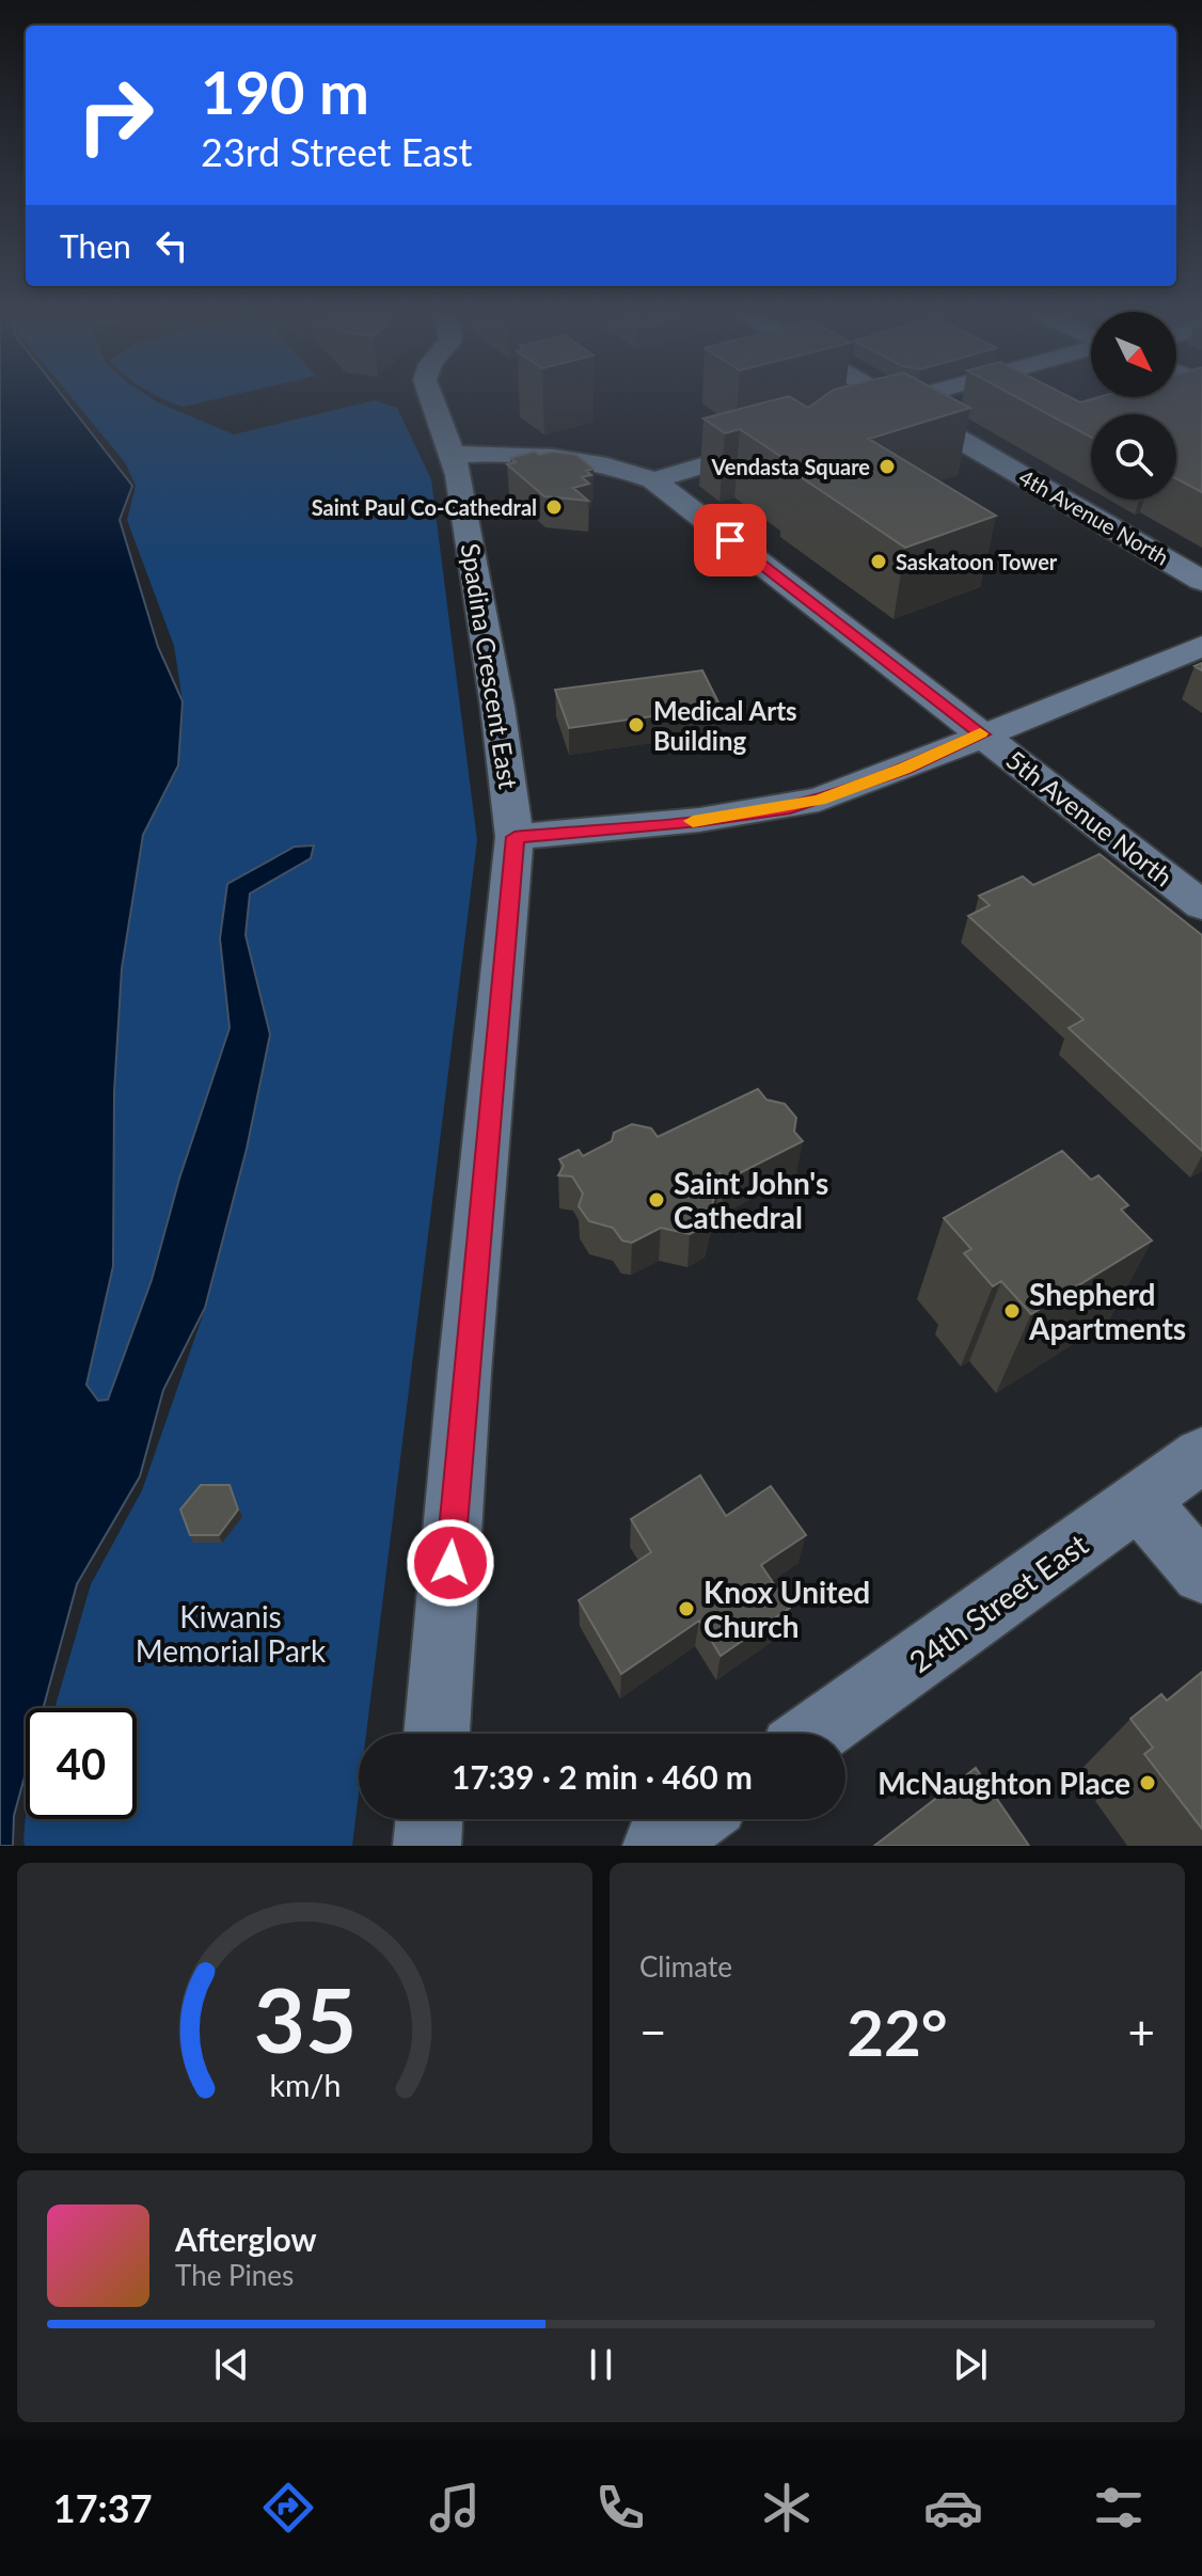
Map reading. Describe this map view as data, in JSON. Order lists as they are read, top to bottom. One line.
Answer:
{"streets":{"street":["4th Avenue North","Spadina Crescent East","5th Avenue North","24th Street East"]},"parks":["Kiwanis Memorial Park"],"places":["Vendasta Square","Saint Paul Co-Cathedral","Saskatoon Tower","Medical Arts Building","Saint John's Cathedral","Shepherd Apartments","Knox United Church","McNaughton Place"],"north":"bottom right","page":{"turn":["190 m","23rd Street East"],"then":"Then","limit":"40","trip":"17:39 · 2 min · 460 m","tile":"Climate","heat":["−","22°","+"],"song":["Afterglow","The Pines"],"tabs":"17:37","gauge":["35","km/h"]}}
